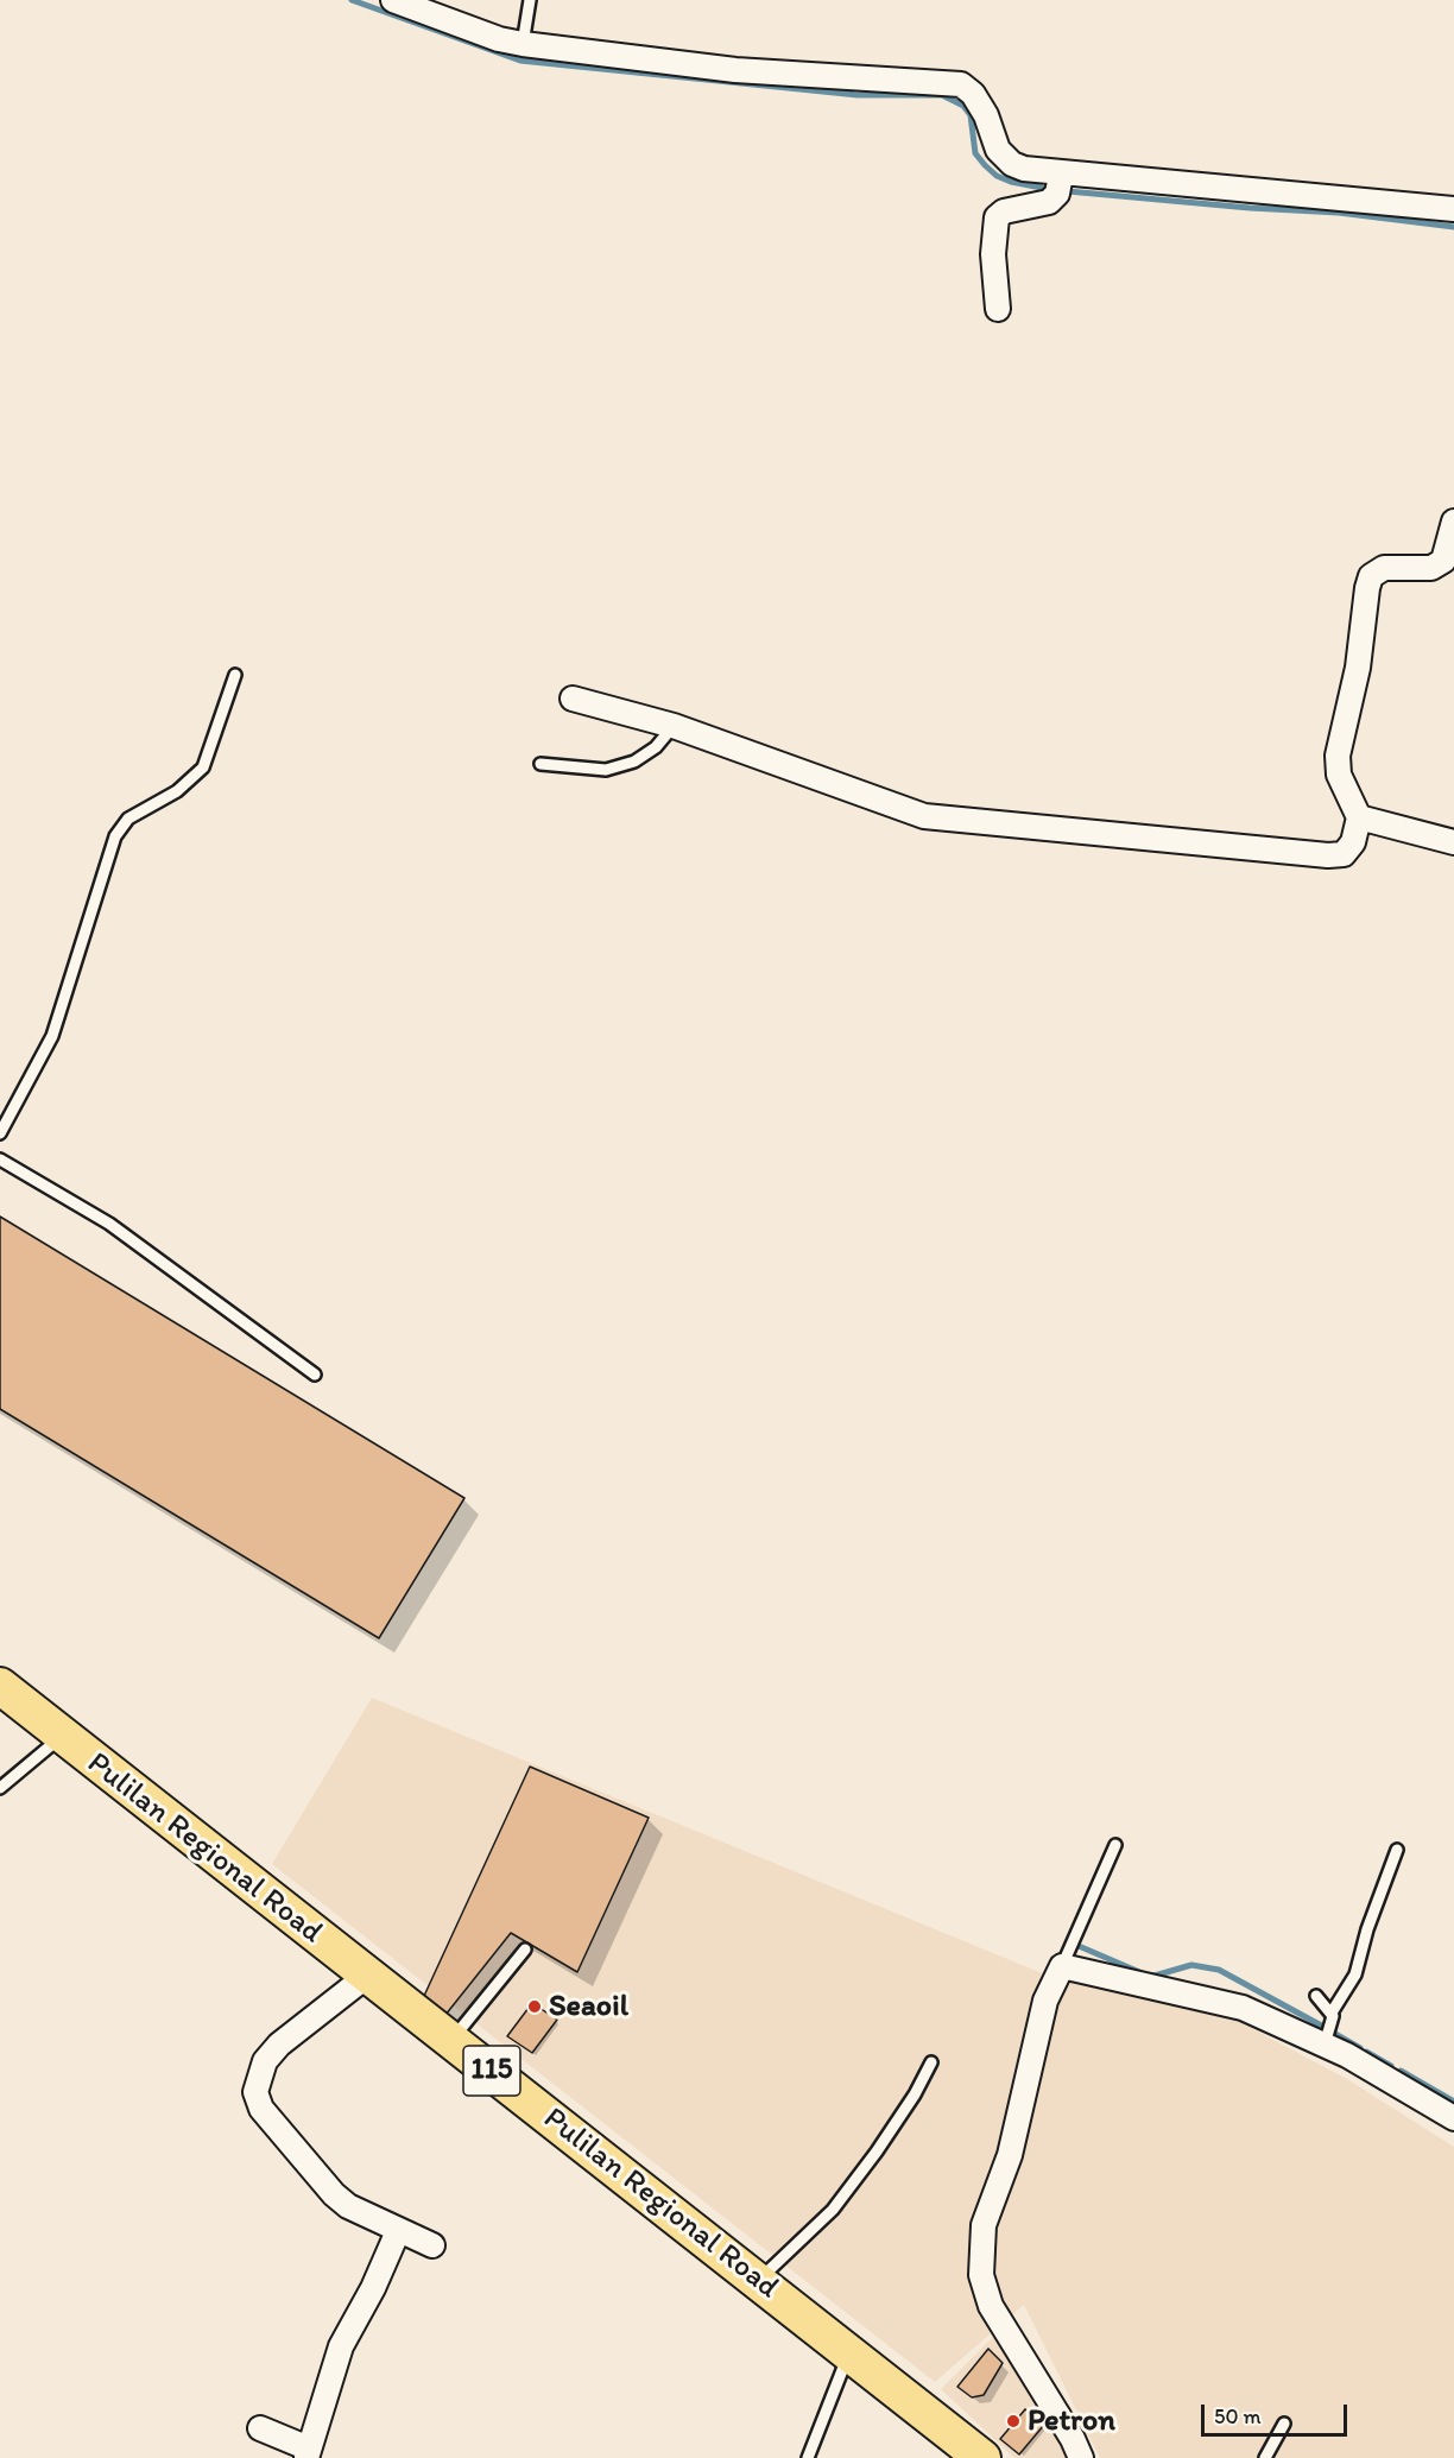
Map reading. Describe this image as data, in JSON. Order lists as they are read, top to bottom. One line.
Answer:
{"streets":{"main road":["Pulilan Regional Road","115"]},"places":["Seaoil","Petron"],"scale_bar":"50 m"}
